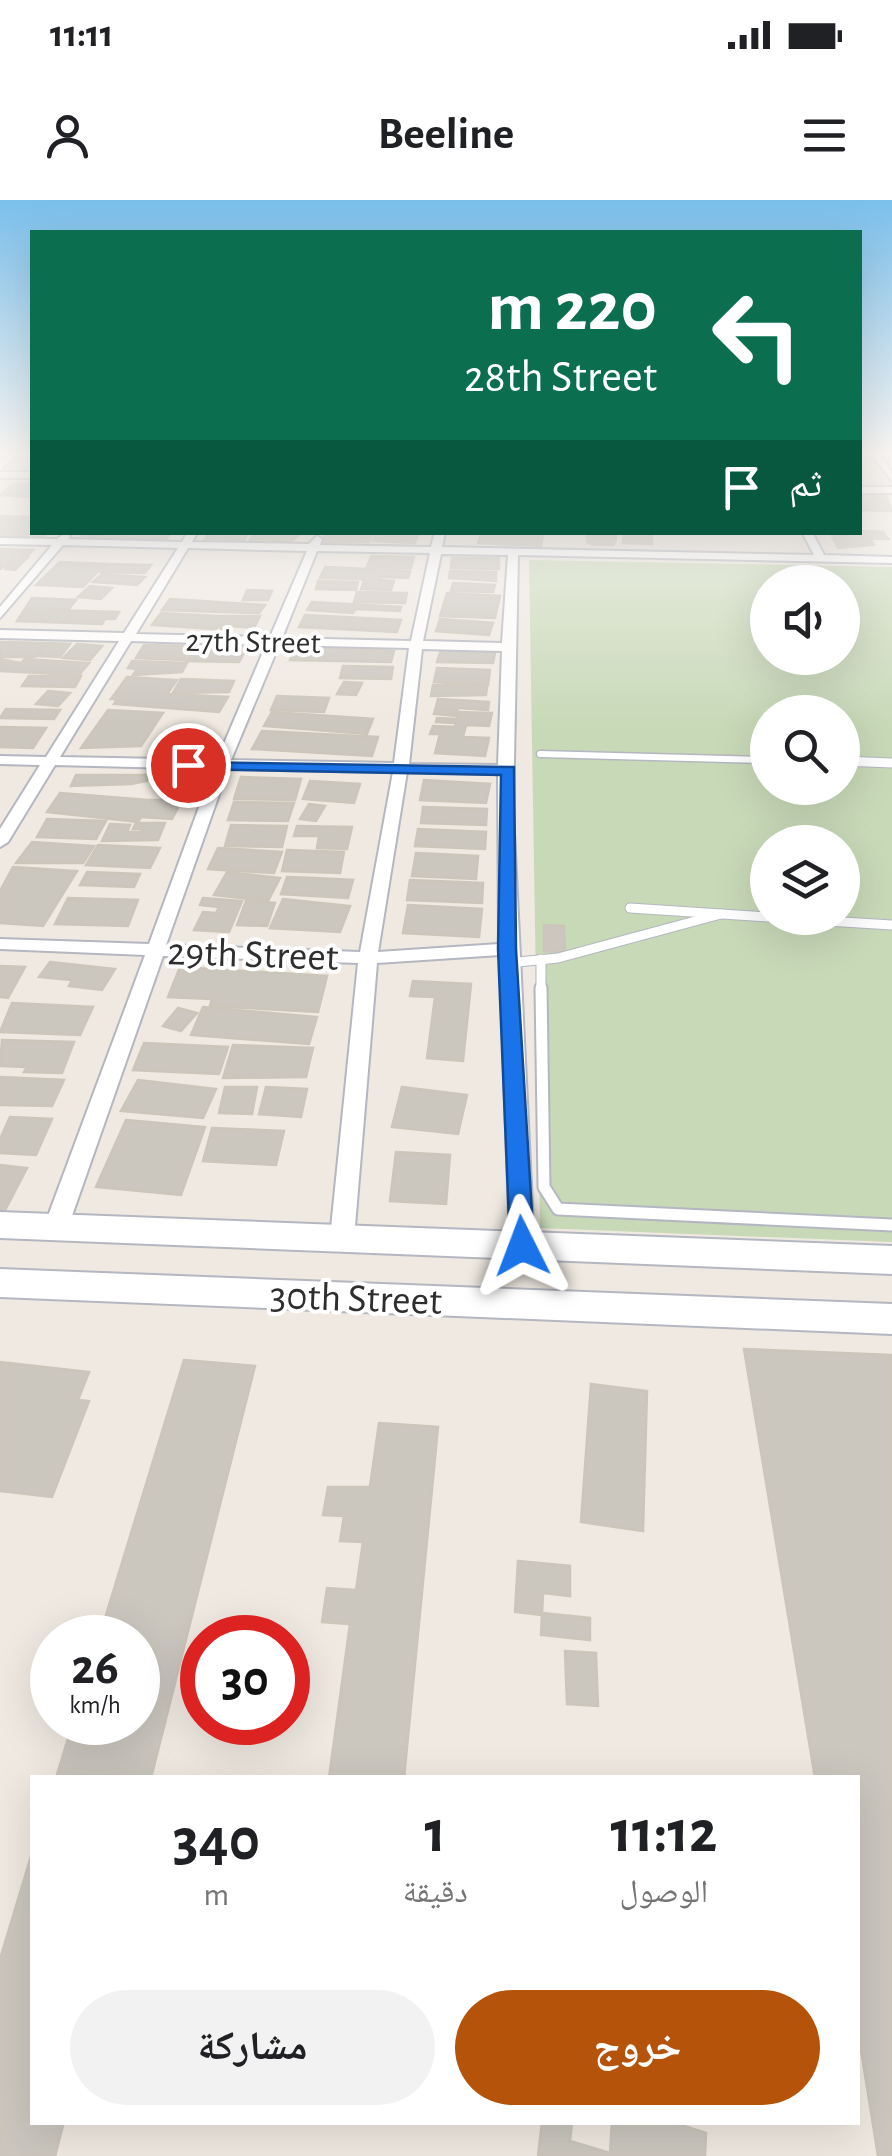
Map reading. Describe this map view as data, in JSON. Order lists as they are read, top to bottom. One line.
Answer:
{"streets":{"street":["27th Street","29th Street","30th Street"]},"page":{"status":"11:11","header":"Beeline","turn":["220 m","28th Street"],"then":"ثم","speed":"26 km/h","limit":"30","eta":["11:12","الوصول","1","دقيقة","340","m"],"buttons":["خروج","مشاركة"]}}
